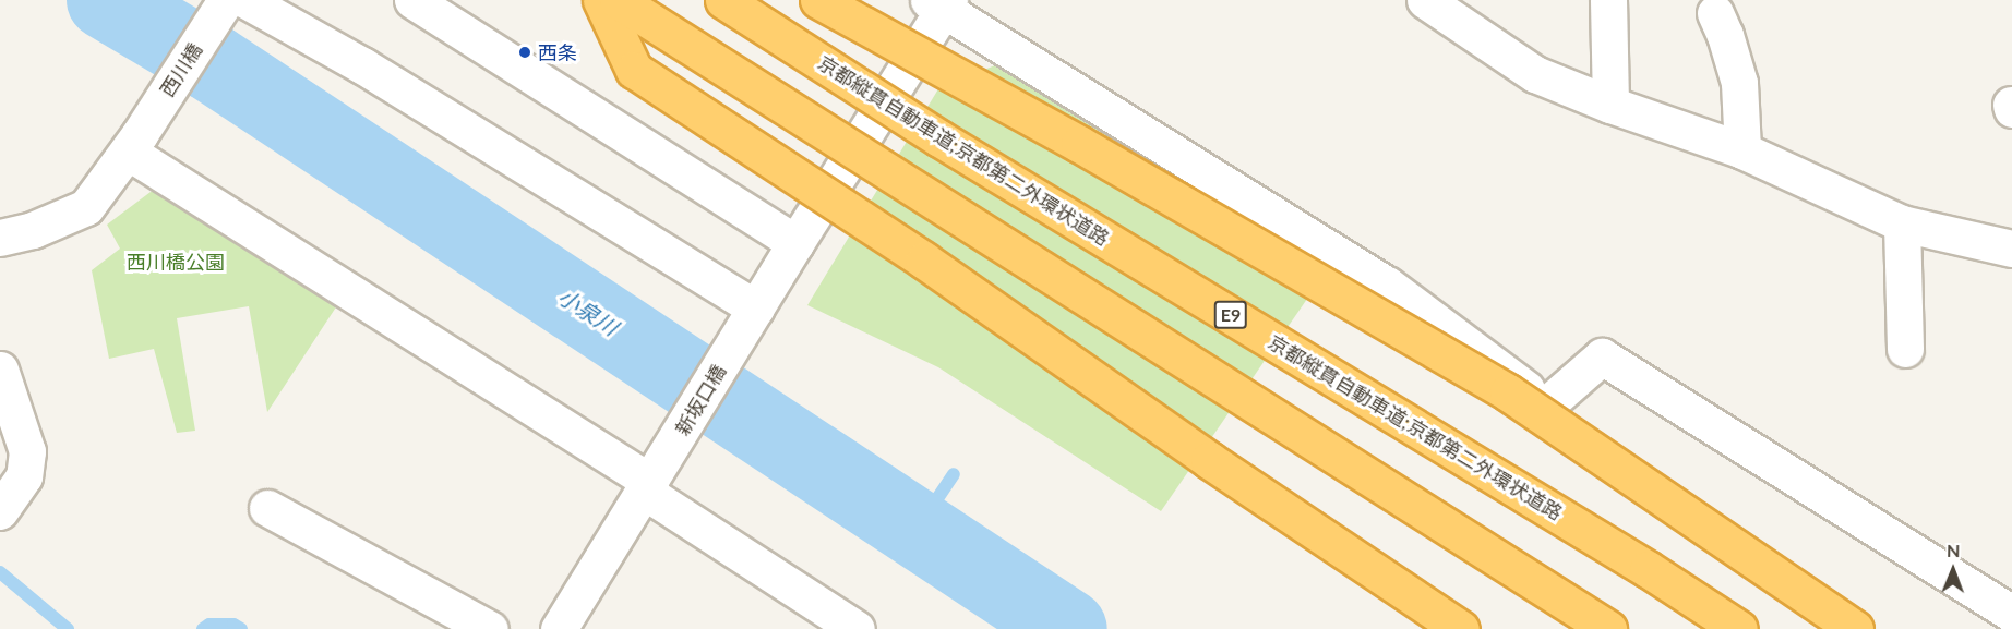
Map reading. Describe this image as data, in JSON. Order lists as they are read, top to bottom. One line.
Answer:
{"streets":{"highway":["京都縦貫自動車道;京都第二外環状道路","E9"],"street":["西川橋","新坂口橋"]},"water":["小泉川"],"parks":["西川橋公園"],"places":["西条"],"north":"top"}
